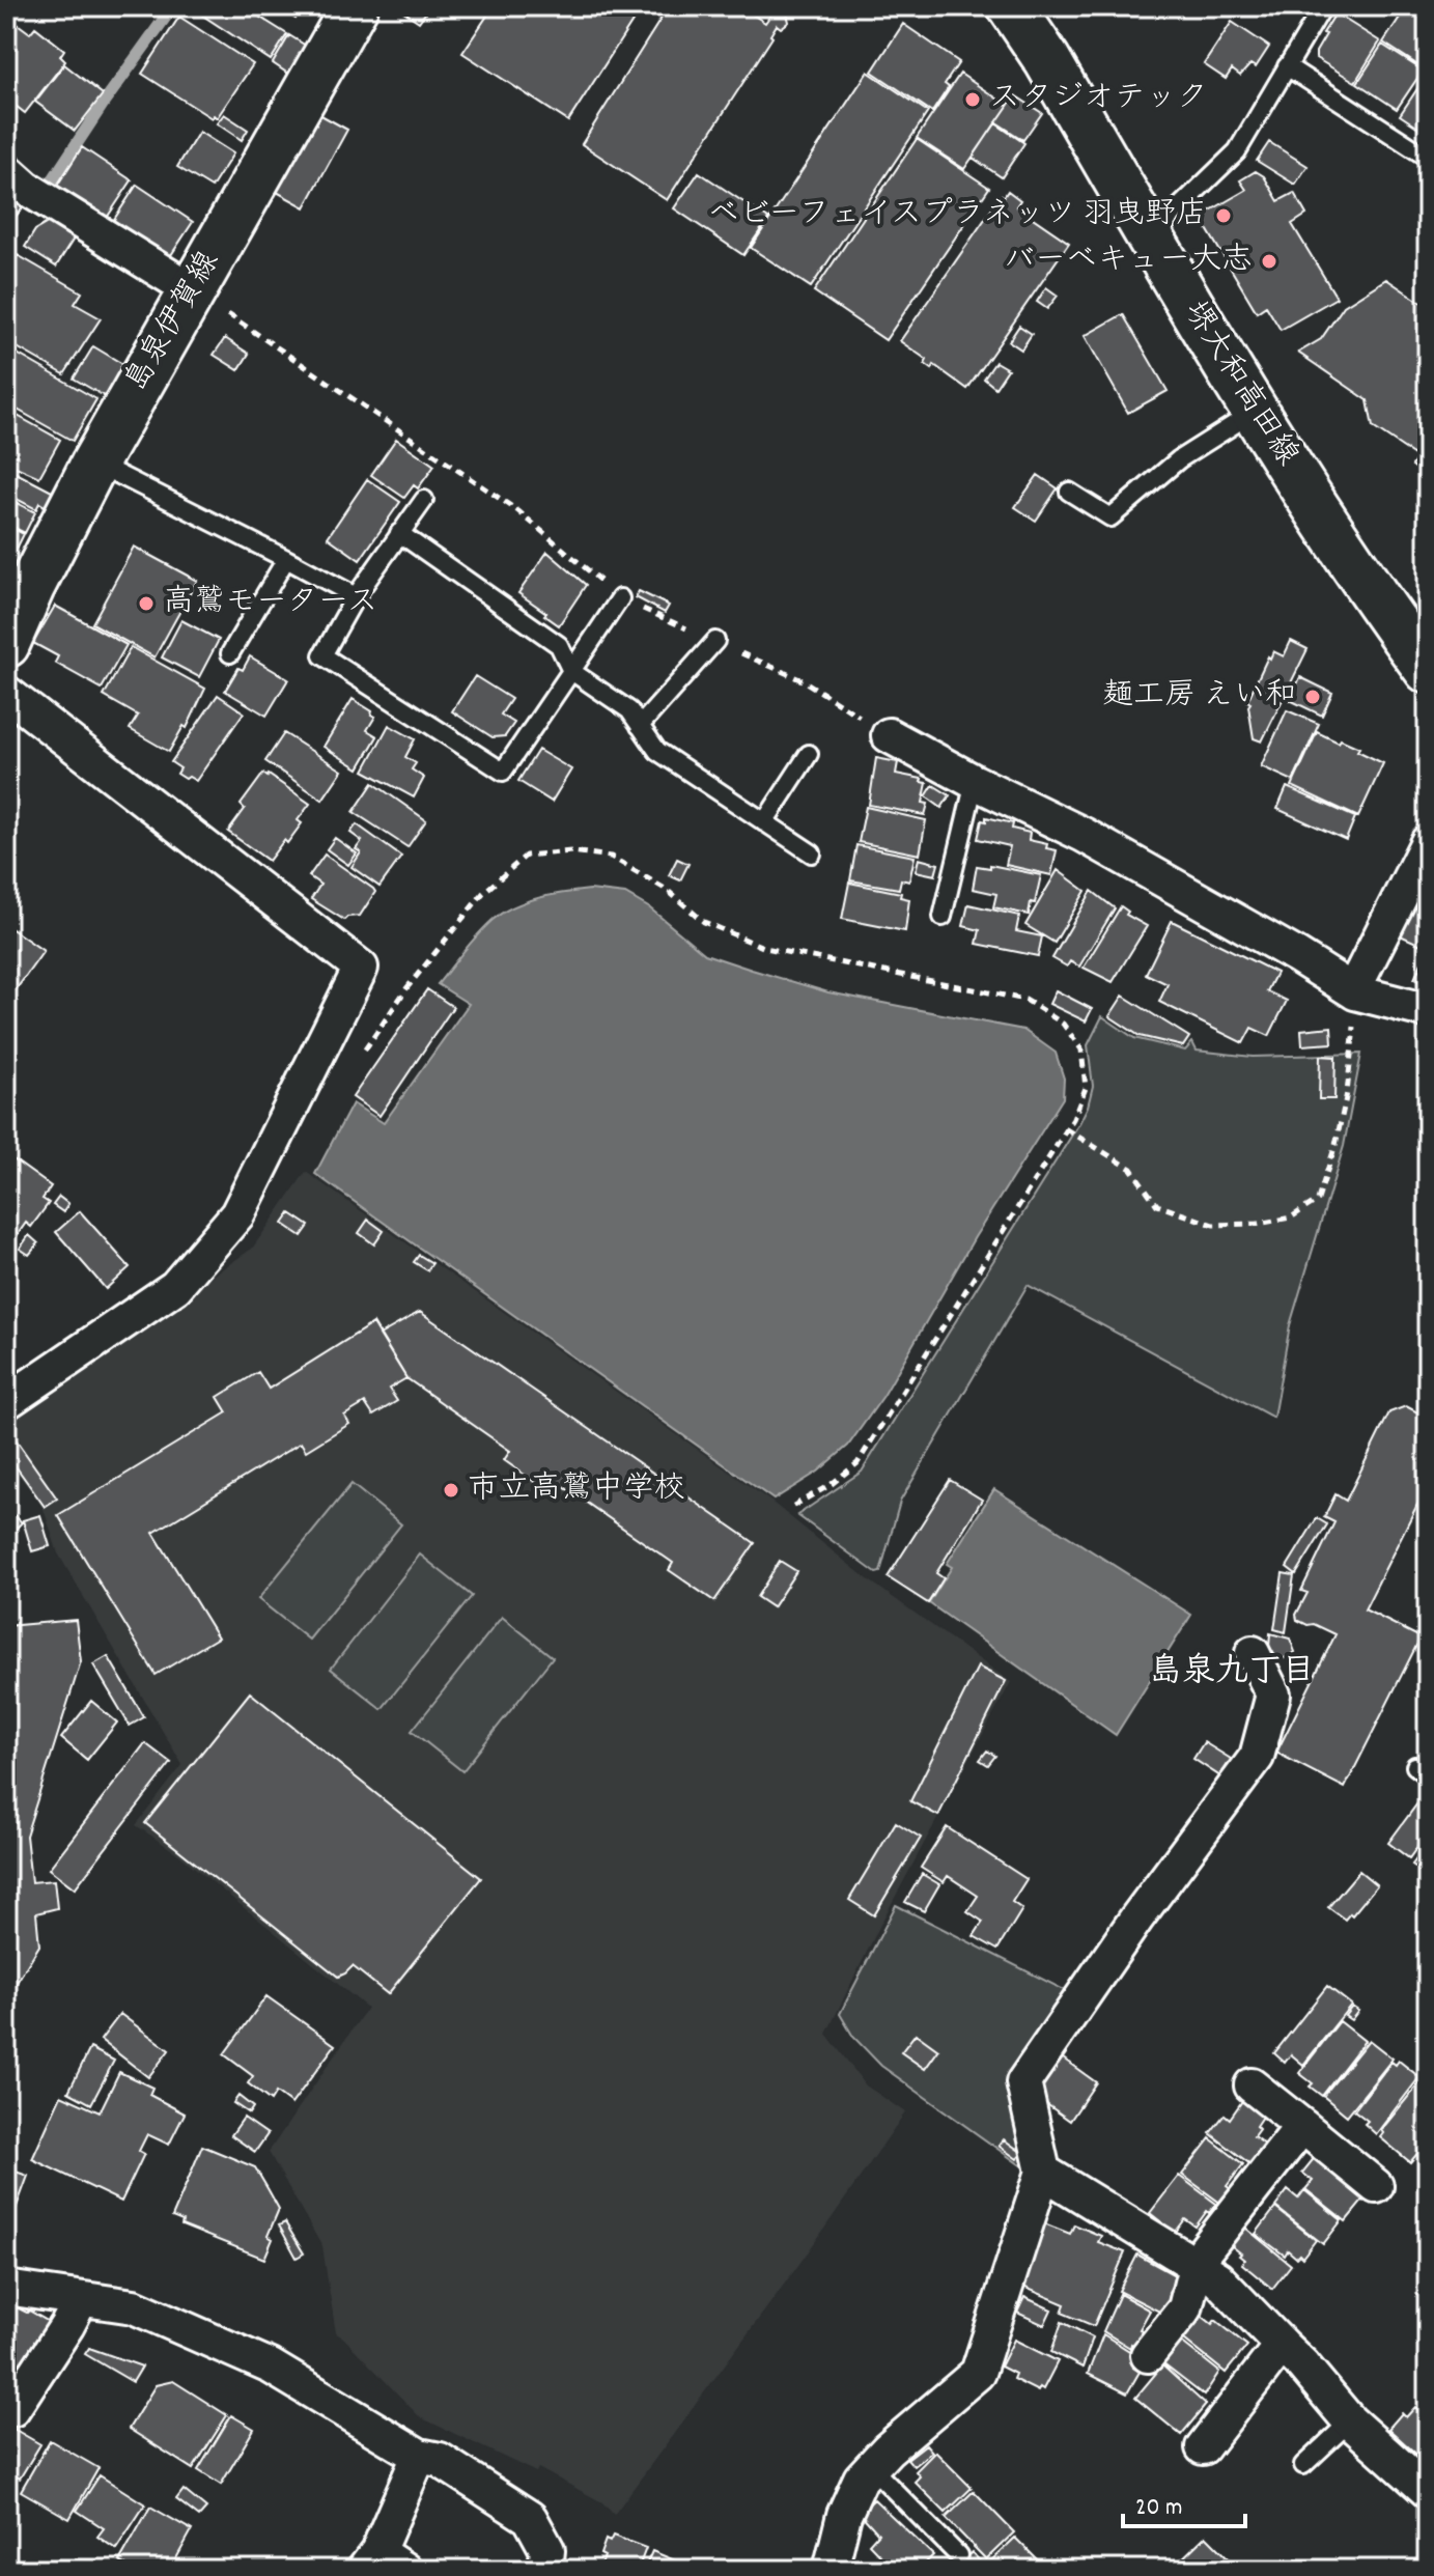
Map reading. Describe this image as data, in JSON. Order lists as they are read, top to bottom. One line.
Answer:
{"streets":{"main road":["島泉伊賀線","堺大和高田線"]},"districts":["島泉九丁目"],"places":["スタジオテック","ベビーフェイスプラネッツ 羽曳野店","バーベキュー大志","高鷲モータース","麺工房 えい和","市立高鷲中学校"],"scale_bar":"20 m"}
